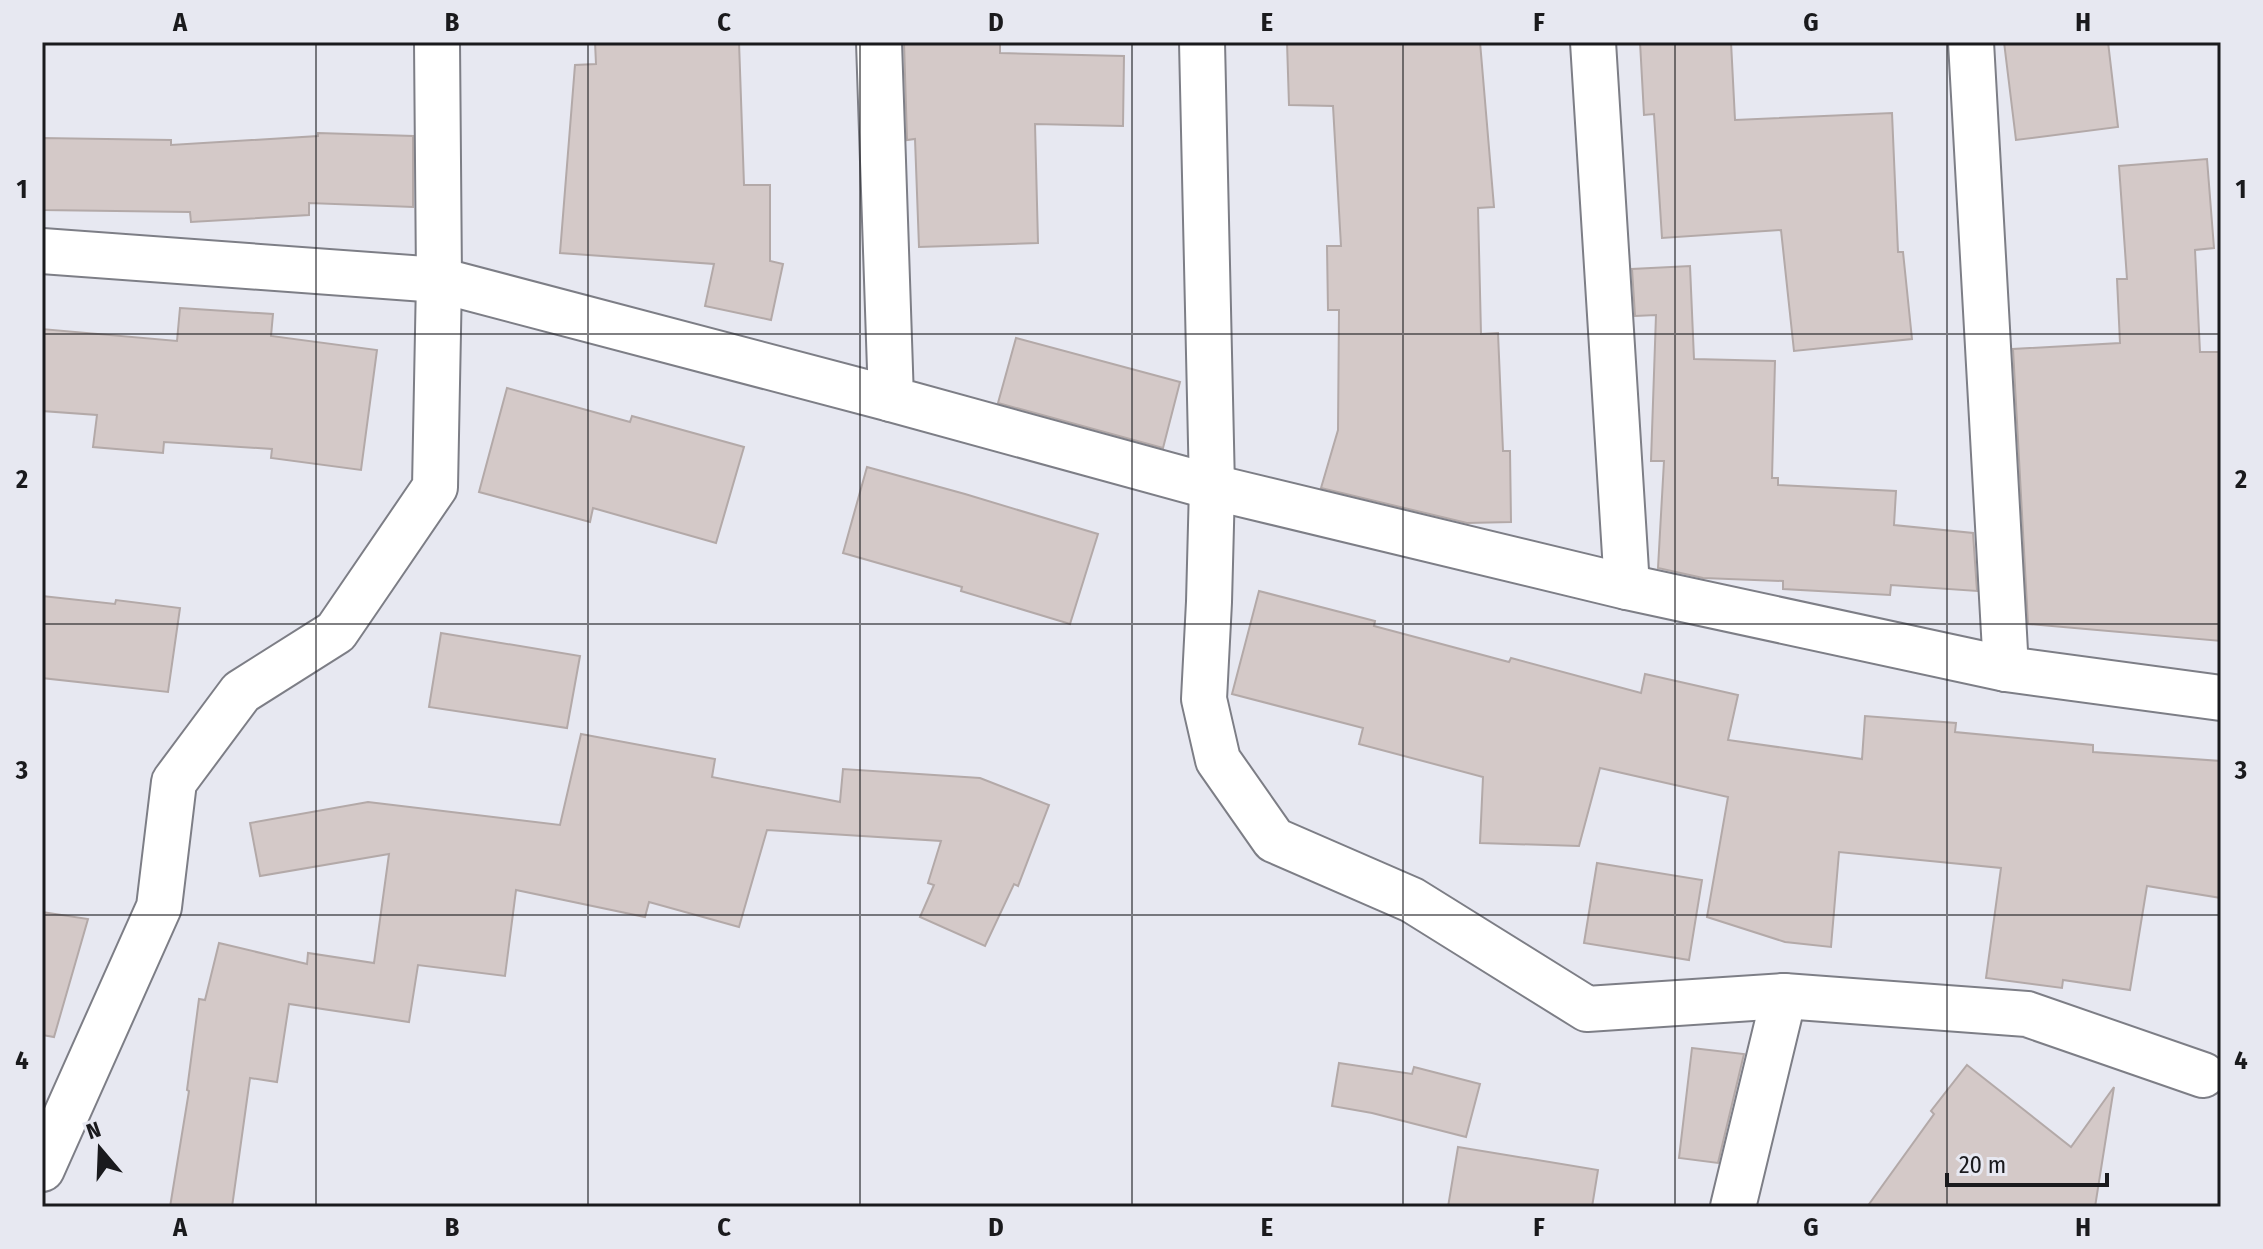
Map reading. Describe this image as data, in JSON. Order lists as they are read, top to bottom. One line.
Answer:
{"scale_bar":"20 m","north":"top","grid":{"columns":["A","B","C","D","E","F","G","H"],"rows":["1","2","3","4"]}}
